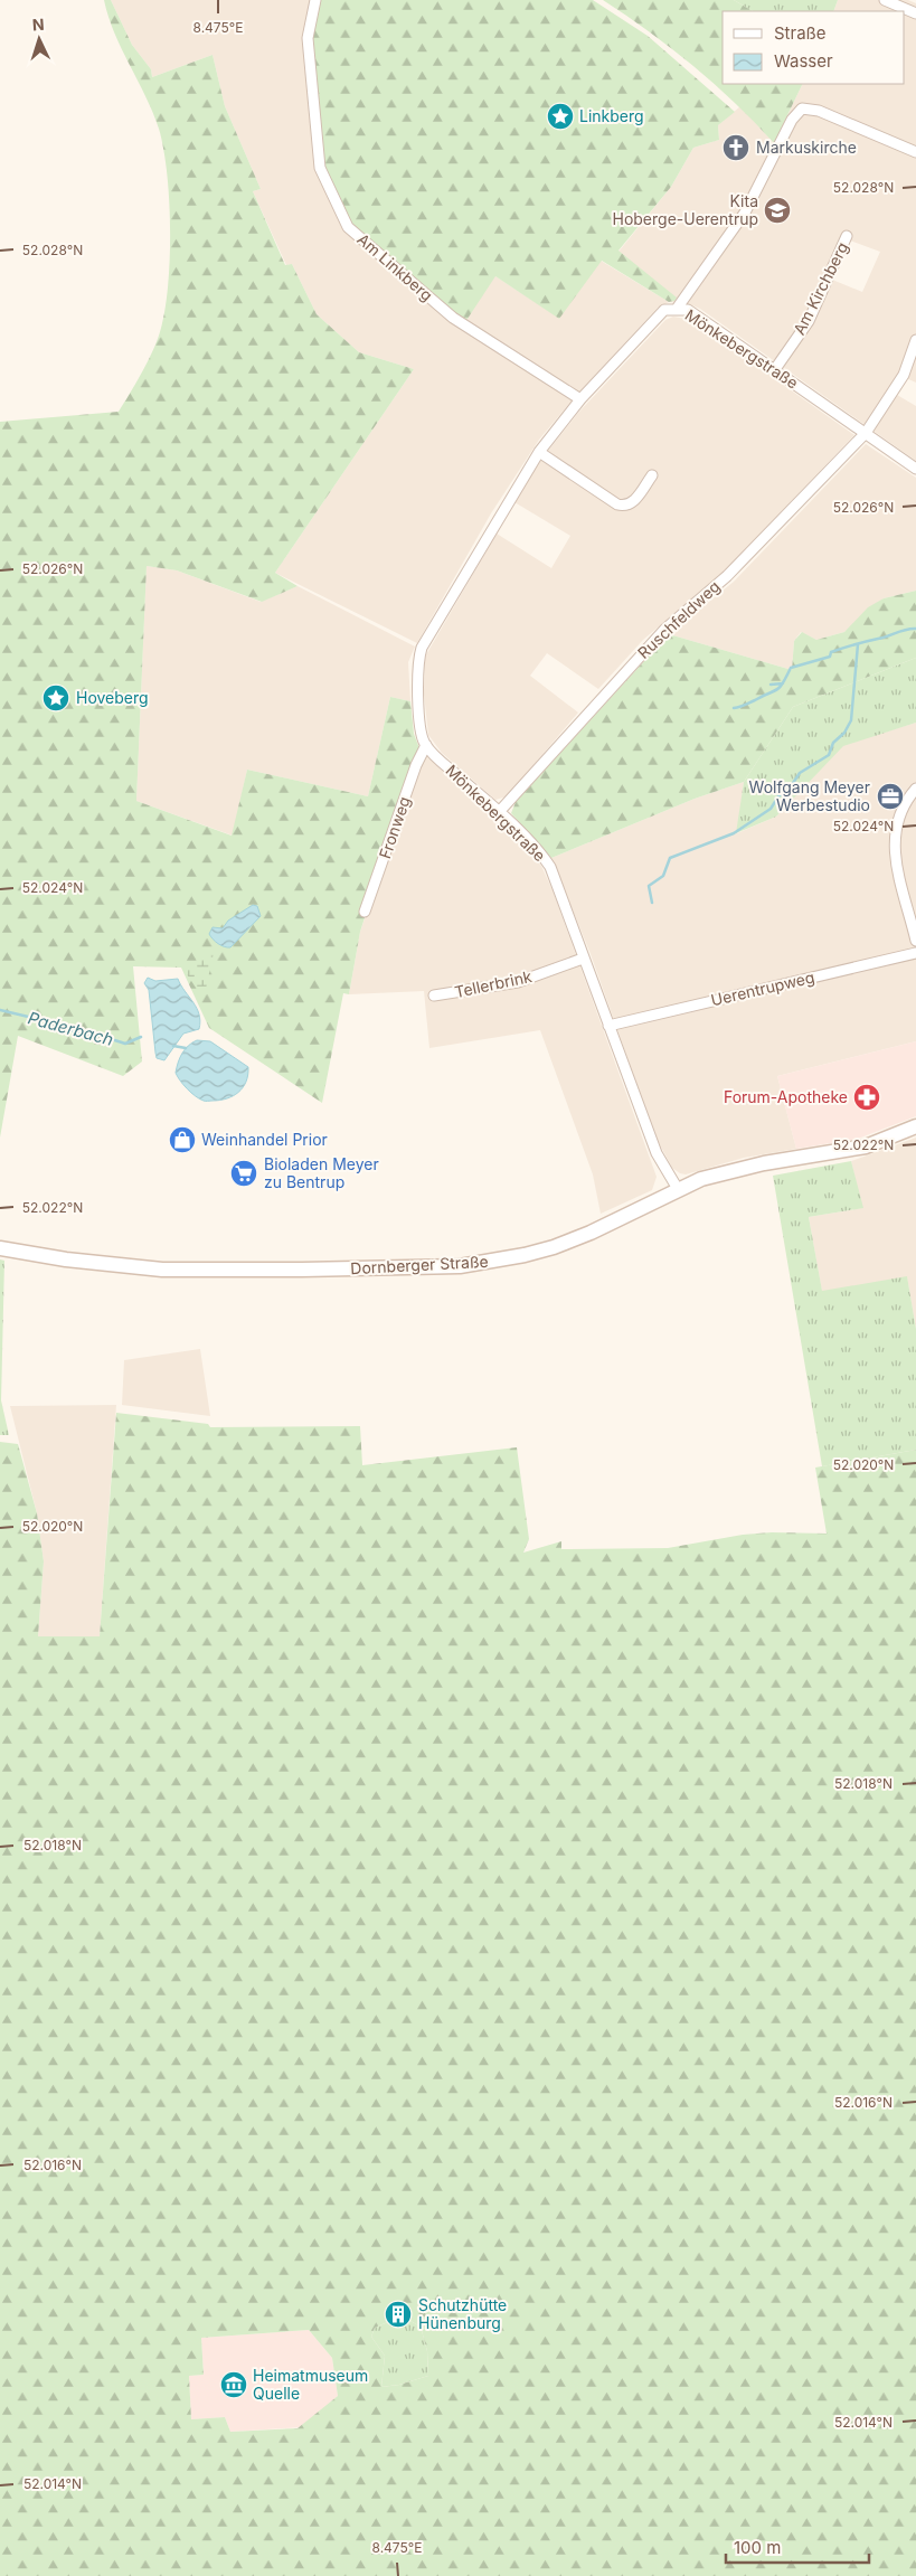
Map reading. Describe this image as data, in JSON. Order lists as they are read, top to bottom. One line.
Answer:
{"streets":{"main road":["Dornberger Straße"],"street":["Am Linkberg","Am Kirchberg","Mönkebergstraße","Ruschfeldweg","Fronweg","Tellerbrink","Uerentrupweg"]},"crossings":[["Am Linkberg","Mönkebergstraße"],["Am Kirchberg","Mönkebergstraße"],["Mönkebergstraße","Ruschfeldweg"],["Mönkebergstraße","Fronweg"],["Mönkebergstraße","Tellerbrink"],["Mönkebergstraße","Uerentrupweg"],["Mönkebergstraße","Dornberger Straße"]],"water":["Paderbach"],"places":{"place":["Linkberg","Hoveberg"],"church":["Markuskirche"],"school or university":["Kita Hoberge-Uerentrup"],"office":["Wolfgang Meyer Werbestudio"],"pharmacy":["Forum-Apotheke"],"shop":["Weinhandel Prior"],"supermarket":["Bioladen Meyer zu Bentrup"],"building":["Schutzhütte Hünenburg"],"museum":["Heimatmuseum Quelle"]},"legend":["Straße","Wasser"],"scale_bar":"100 m","north":"top","coordinates":["8.475°E","52.028°N","52.026°N","52.024°N","52.022°N","52.020°N","52.018°N","52.016°N","52.014°N"]}
